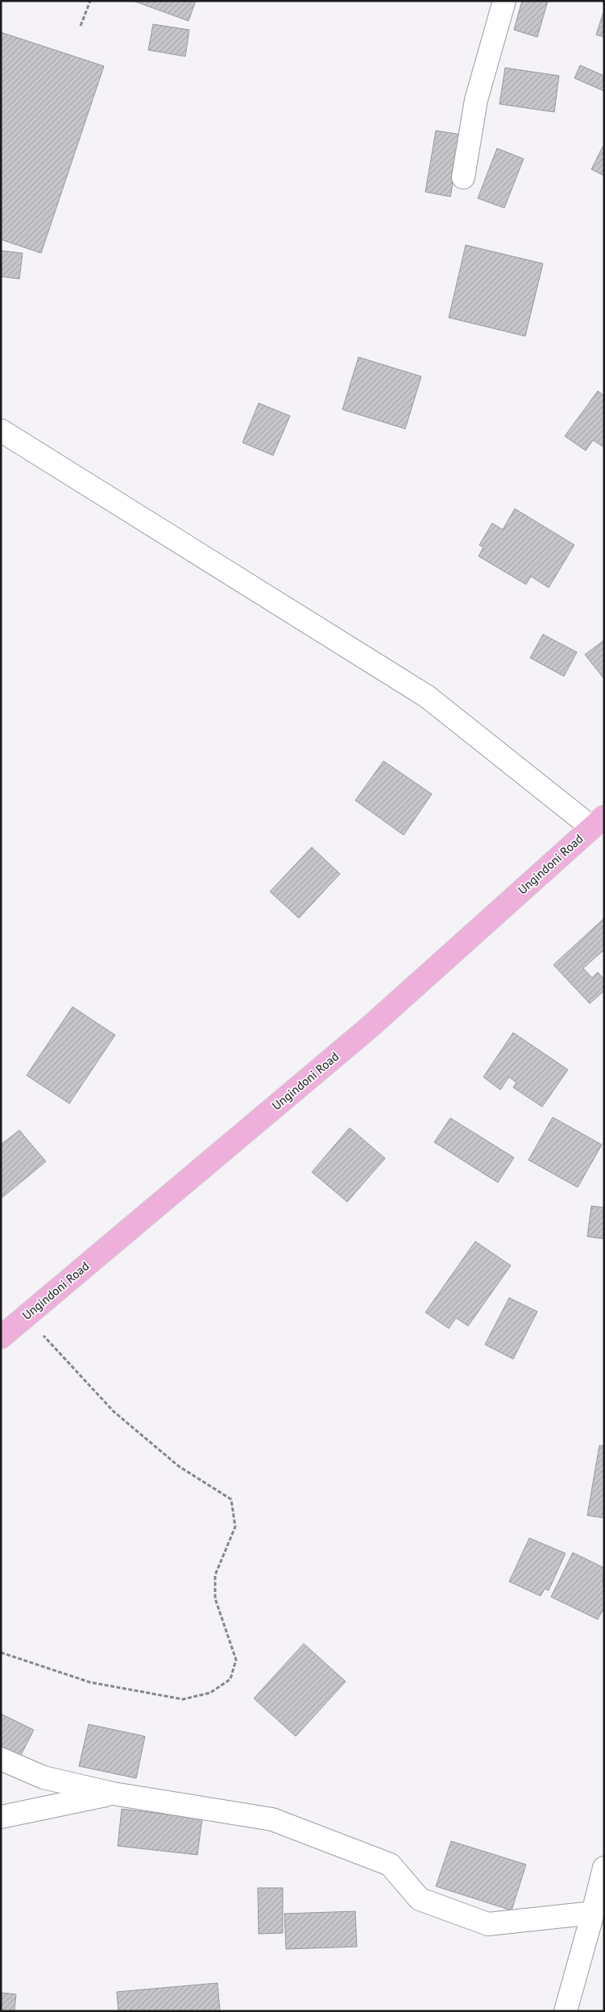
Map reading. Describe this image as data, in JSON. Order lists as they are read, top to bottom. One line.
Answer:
{"streets":{"main road":["Ungindoni Road"]}}
